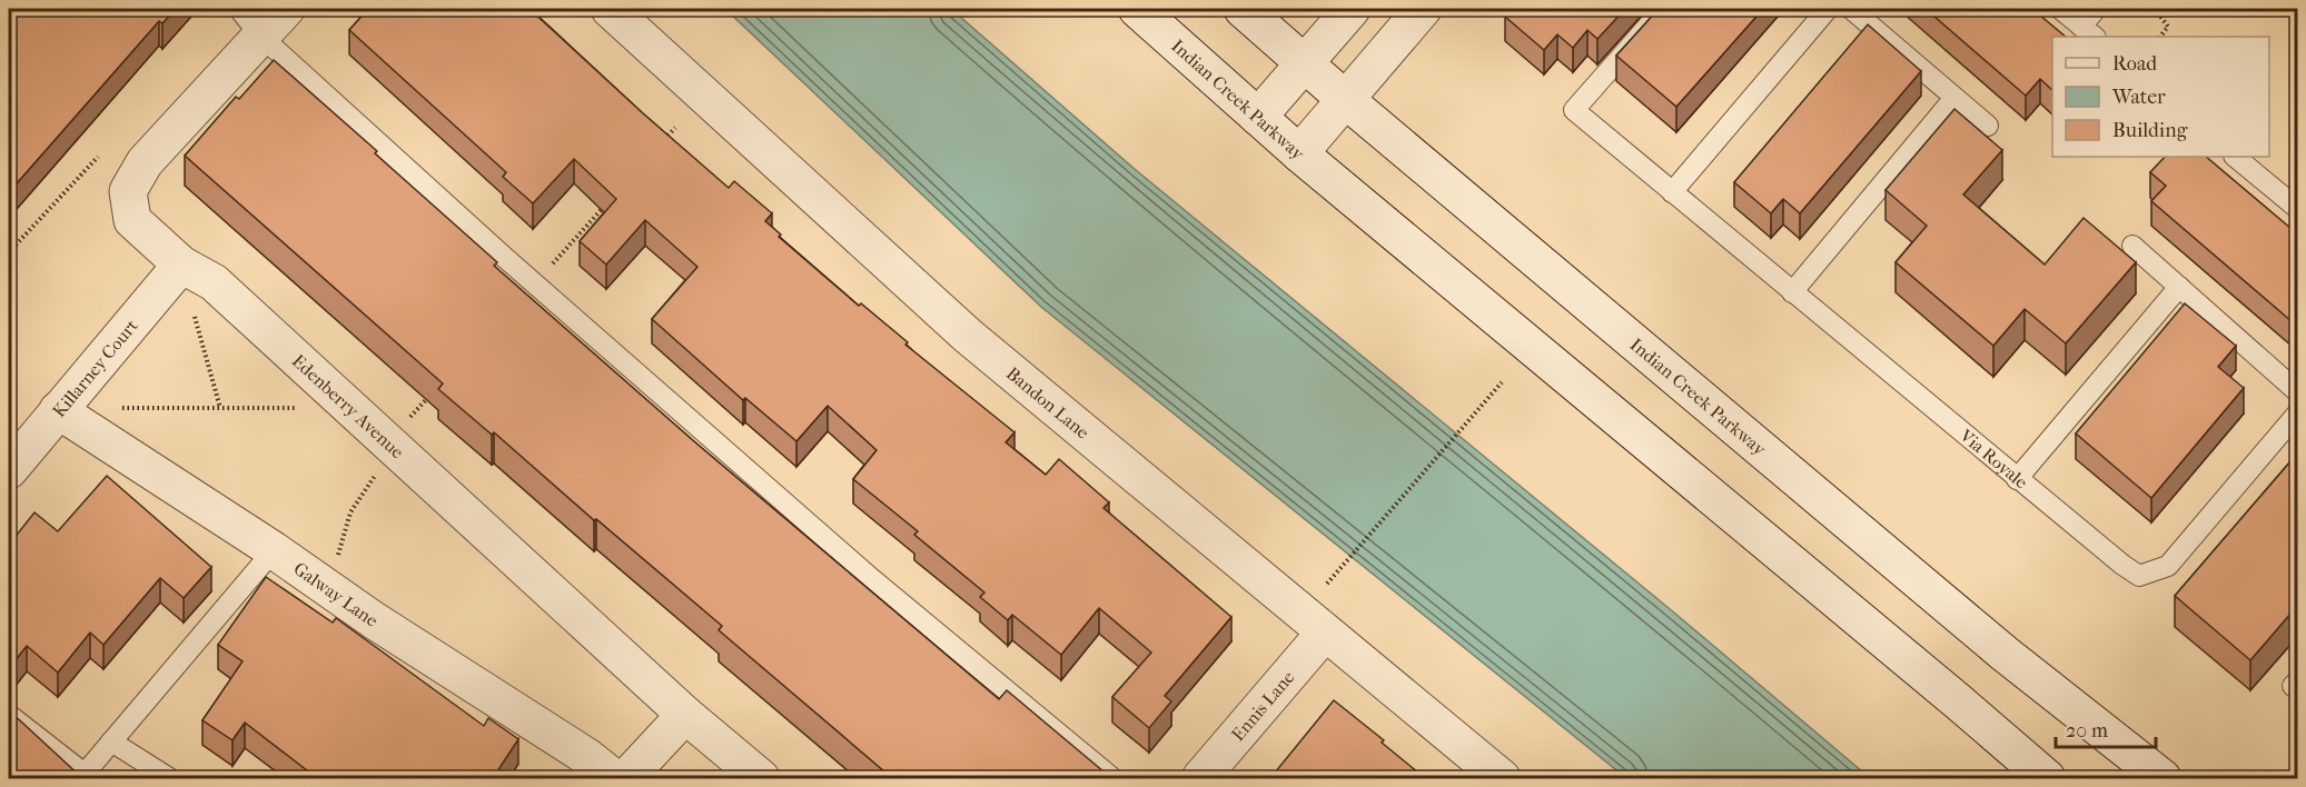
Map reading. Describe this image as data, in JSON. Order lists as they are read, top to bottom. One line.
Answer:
{"streets":{"street":["Indian Creek Parkway","Killarney Court","Bandon Lane","Edenberry Avenue","Galway Lane","Ennis Lane"],"lane":["Via Royale"]},"crossings":[["Killarney Court","Edenberry Avenue"],["Killarney Court","Galway Lane"],["Bandon Lane","Ennis Lane"]],"legend":["Road","Water","Building"],"scale_bar":"20 m"}
